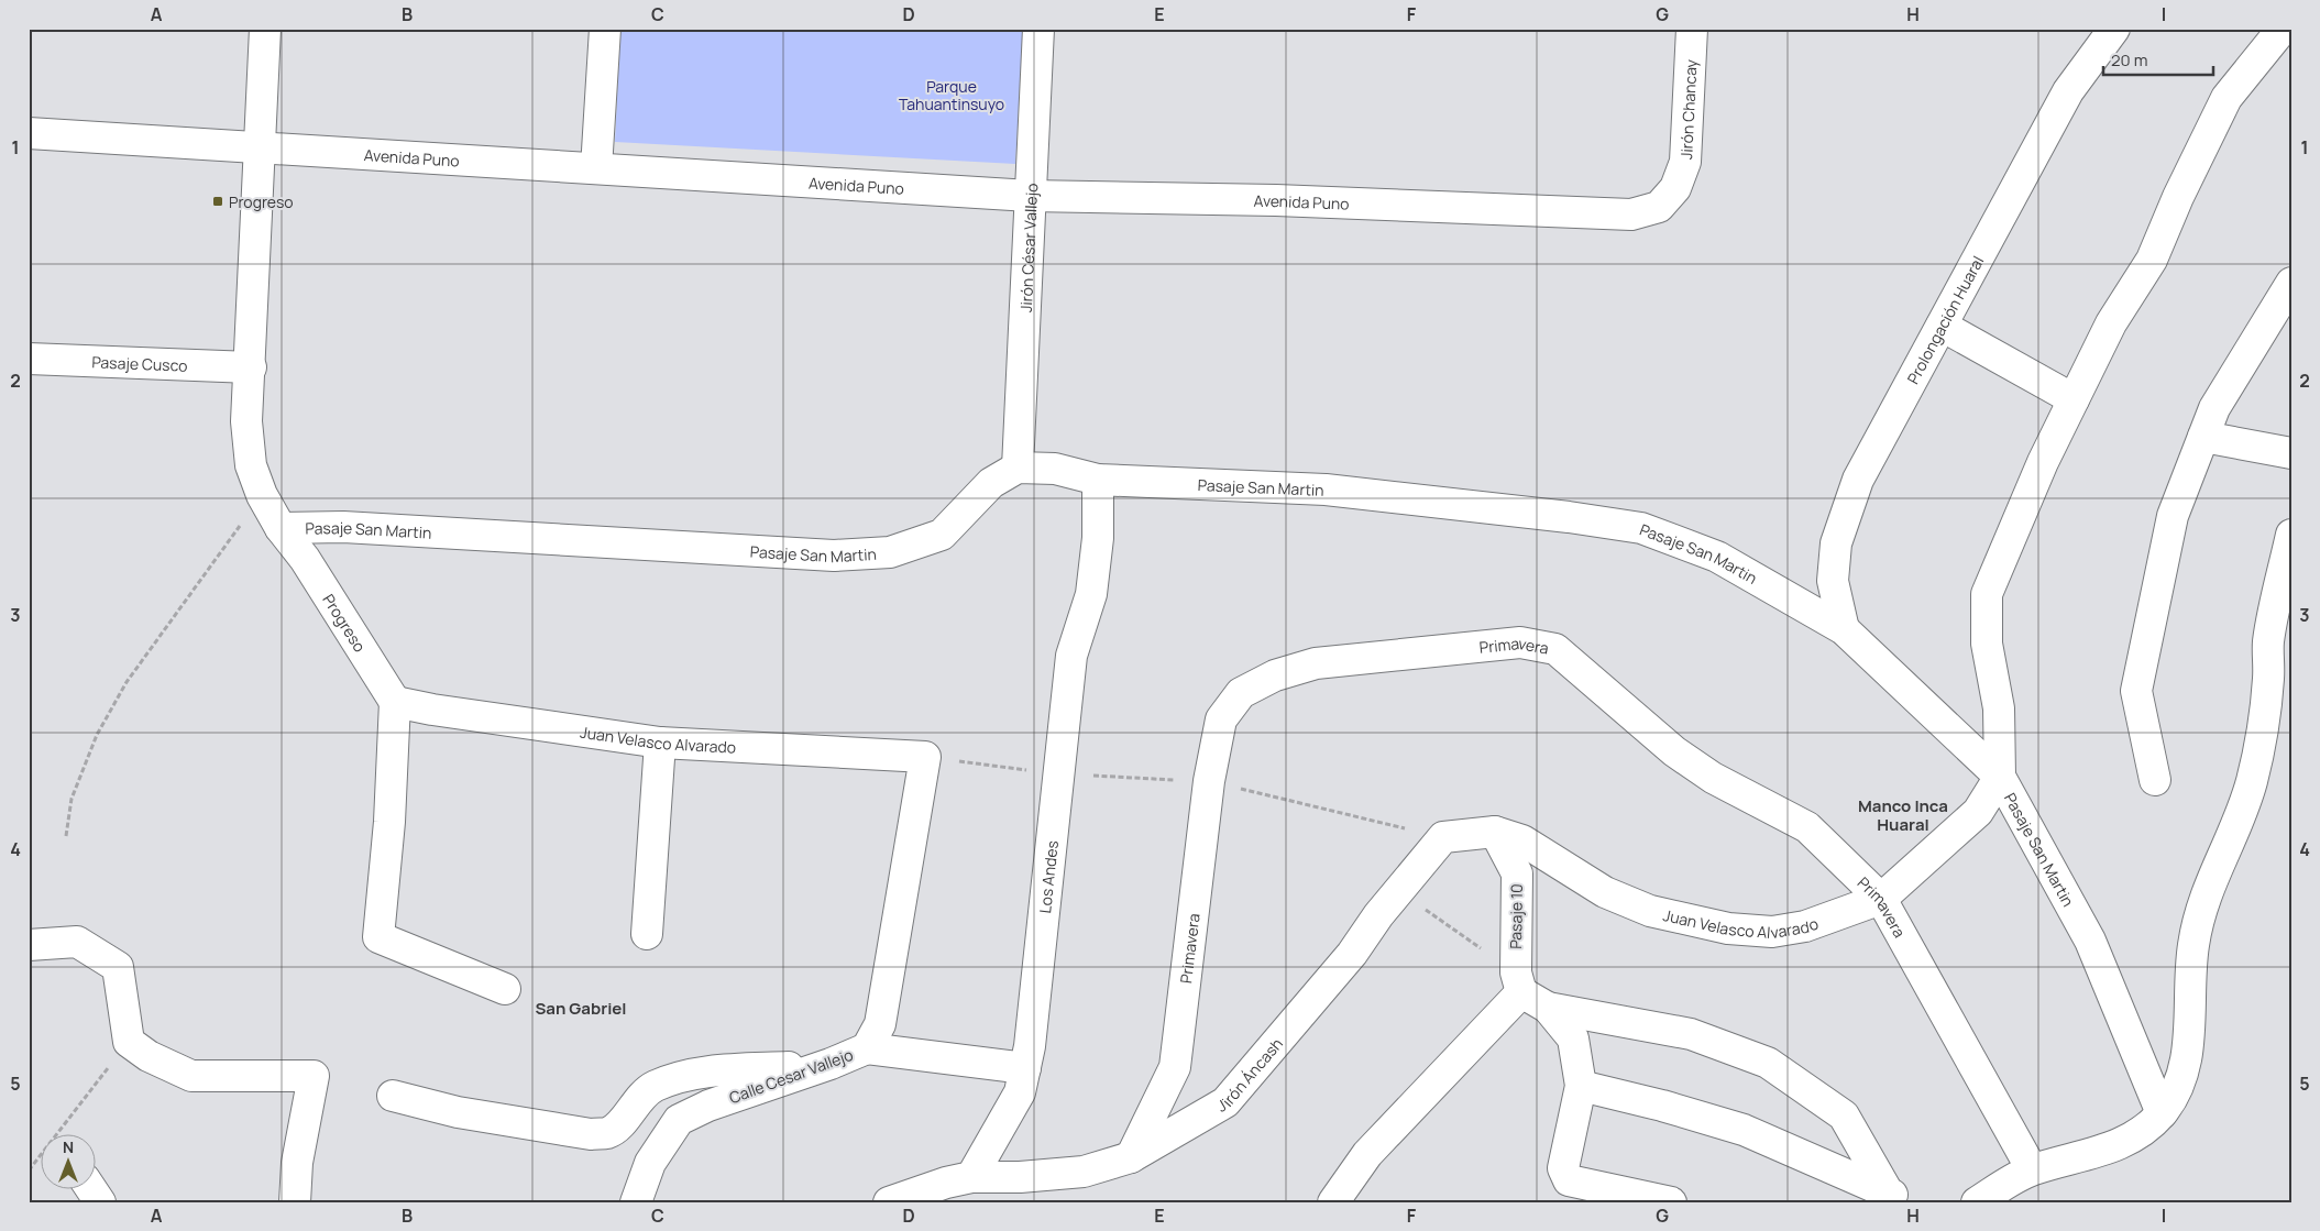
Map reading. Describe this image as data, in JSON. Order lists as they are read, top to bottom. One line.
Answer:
{"streets":{"street":["Jirón Chancay","Avenida Puno","Jirón César Vallejo","Prolongación Huaral","Pasaje Cusco","Pasaje San Martin","Progreso","Primavera","Juan Velasco Alvarado","Los Andes","Pasaje 10","Jirón Áncash","Calle Cesar Vallejo"]},"crossings":[["Jirón Chancay","Avenida Puno"],["Avenida Puno","Jirón César Vallejo"],["Avenida Puno","Progreso"],["Jirón César Vallejo","Pasaje San Martin"],["Prolongación Huaral","Pasaje San Martin"],["Pasaje Cusco","Progreso"],["Pasaje San Martin","Progreso"],["Pasaje San Martin","Juan Velasco Alvarado"],["Pasaje San Martin","Los Andes"],["Progreso","Juan Velasco Alvarado"],["Primavera","Juan Velasco Alvarado"],["Primavera","Jirón Áncash"],["Juan Velasco Alvarado","Pasaje 10"],["Juan Velasco Alvarado","Jirón Áncash"],["Juan Velasco Alvarado","Calle Cesar Vallejo"],["Los Andes","Jirón Áncash"]],"districts":["Manco Inca Huaral","San Gabriel"],"parks":["Parque Tahuantinsuyo"],"places":{"transit":["Progreso"]},"scale_bar":"20 m","north":"top","grid":{"columns":["A","B","C","D","E","F","G","H","I"],"rows":["1","2","3","4","5"]}}
